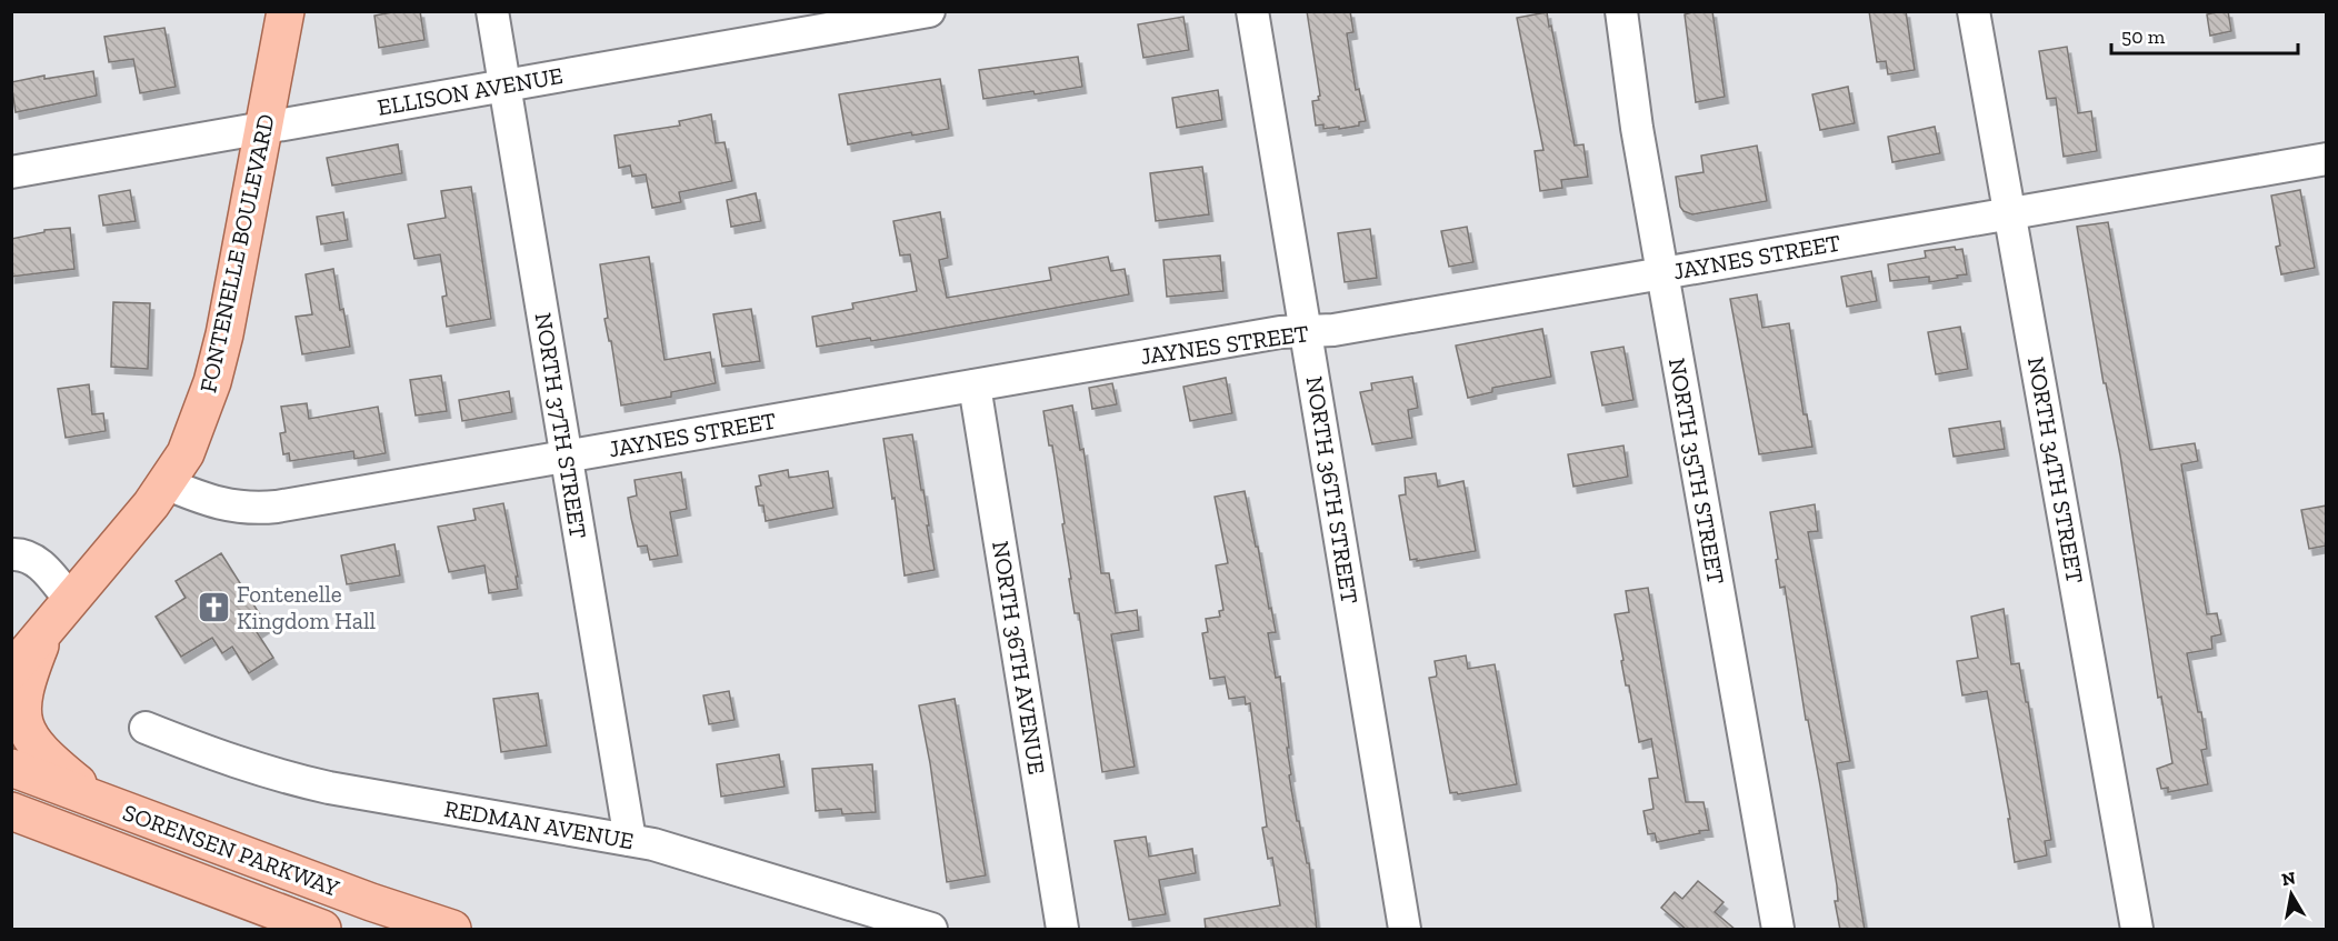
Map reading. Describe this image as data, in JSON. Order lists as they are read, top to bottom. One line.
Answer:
{"streets":{"main road":["FONTENELLE BOULEVARD","SORENSEN PARKWAY"],"street":["ELLISON AVENUE","JAYNES STREET","NORTH 37TH STREET","NORTH 34TH STREET","NORTH 35TH STREET","NORTH 36TH STREET","NORTH 36TH AVENUE","REDMAN AVENUE"]},"crossings":[["ELLISON AVENUE","FONTENELLE BOULEVARD"],["ELLISON AVENUE","NORTH 37TH STREET"],["FONTENELLE BOULEVARD","JAYNES STREET"],["JAYNES STREET","NORTH 37TH STREET"],["JAYNES STREET","NORTH 34TH STREET"],["JAYNES STREET","NORTH 35TH STREET"],["JAYNES STREET","NORTH 36TH STREET"],["JAYNES STREET","NORTH 36TH AVENUE"],["NORTH 37TH STREET","REDMAN AVENUE"]],"places":{"church":["Fontenelle Kingdom Hall"]},"scale_bar":"50 m","north":"top"}
